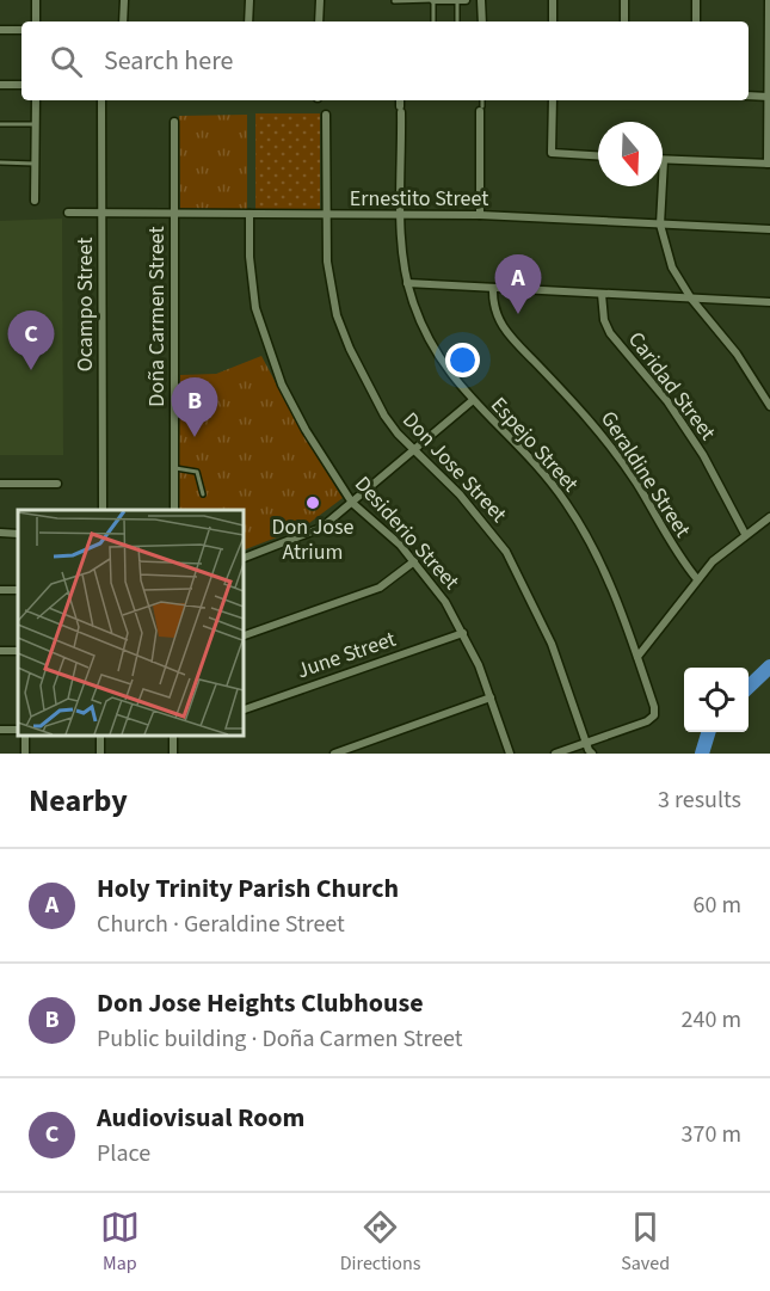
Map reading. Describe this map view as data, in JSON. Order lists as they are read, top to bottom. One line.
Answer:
{"streets":{"street":["Ernestito Street","Ocampo Street","Doña Carmen Street","Caridad Street","Espejo Street","Don Jose Street","Geraldine Street","Desiderio Street","June Street"]},"crossings":[["Ernestito Street","Ocampo Street"],["Ernestito Street","Doña Carmen Street"],["Ernestito Street","Espejo Street"],["Ernestito Street","Don Jose Street"],["Ernestito Street","Desiderio Street"],["Espejo Street","Don Jose Street"],["Desiderio Street","June Street"]],"places":["Don Jose Atrium"],"north":"bottom","page":{"search":"Search here","pins":["A","C","B"],"heading":["Nearby","3 results"],"list":[{"mark":"A","name":"Holy Trinity Parish Church","note":"Church · Geraldine Street","value":"60 m"},{"mark":"B","name":"Don Jose Heights Clubhouse","note":"Public building · Doña Carmen Street","value":"240 m"},{"mark":"C","name":"Audiovisual Room","note":"Place","value":"370 m"}],"nav":["Map","Directions","Saved"]}}
